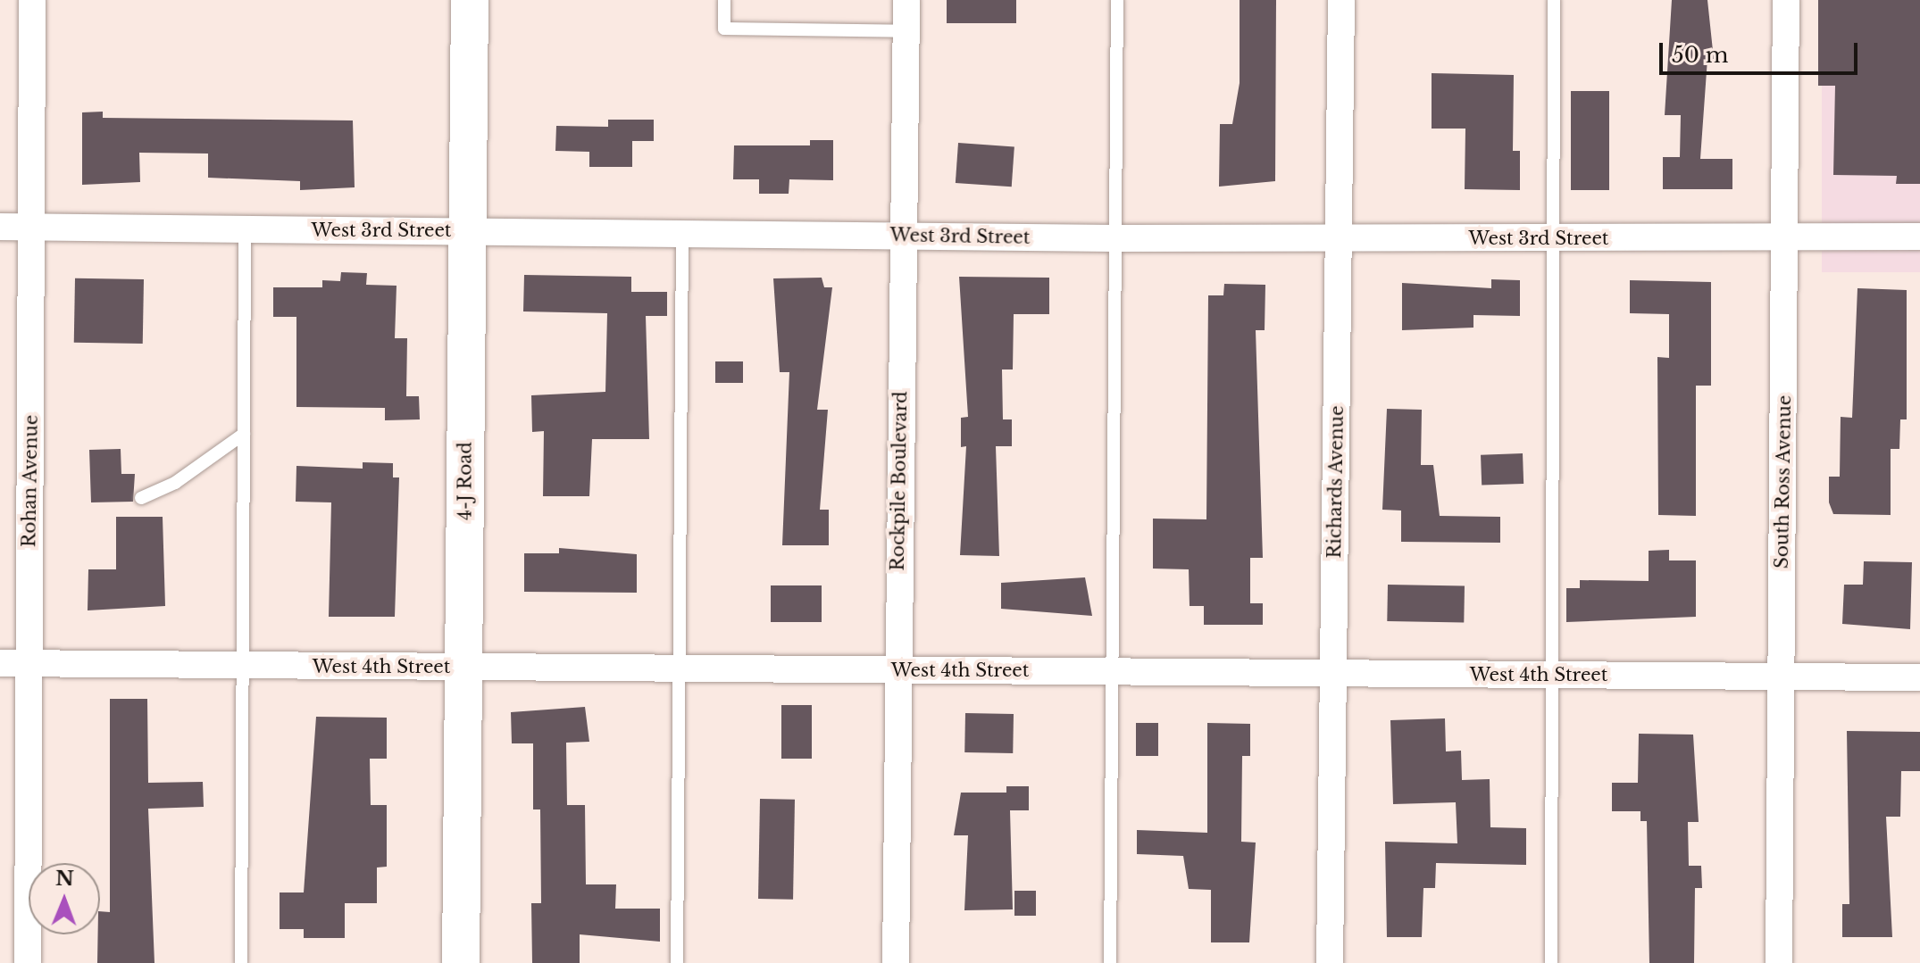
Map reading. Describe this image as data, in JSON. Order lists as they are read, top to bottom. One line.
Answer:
{"streets":{"main road":["4-J Road"],"street":["West 3rd Street","Rohan Avenue","Rockpile Boulevard","Richards Avenue","South Ross Avenue","West 4th Street"]},"crossings":[["West 3rd Street","Rohan Avenue"],["West 3rd Street","4-J Road"],["West 3rd Street","Rockpile Boulevard"],["West 3rd Street","Richards Avenue"],["West 3rd Street","South Ross Avenue"],["Rohan Avenue","West 4th Street"],["4-J Road","West 4th Street"],["Rockpile Boulevard","West 4th Street"],["Richards Avenue","West 4th Street"],["South Ross Avenue","West 4th Street"]],"scale_bar":"50 m","north":"top"}
